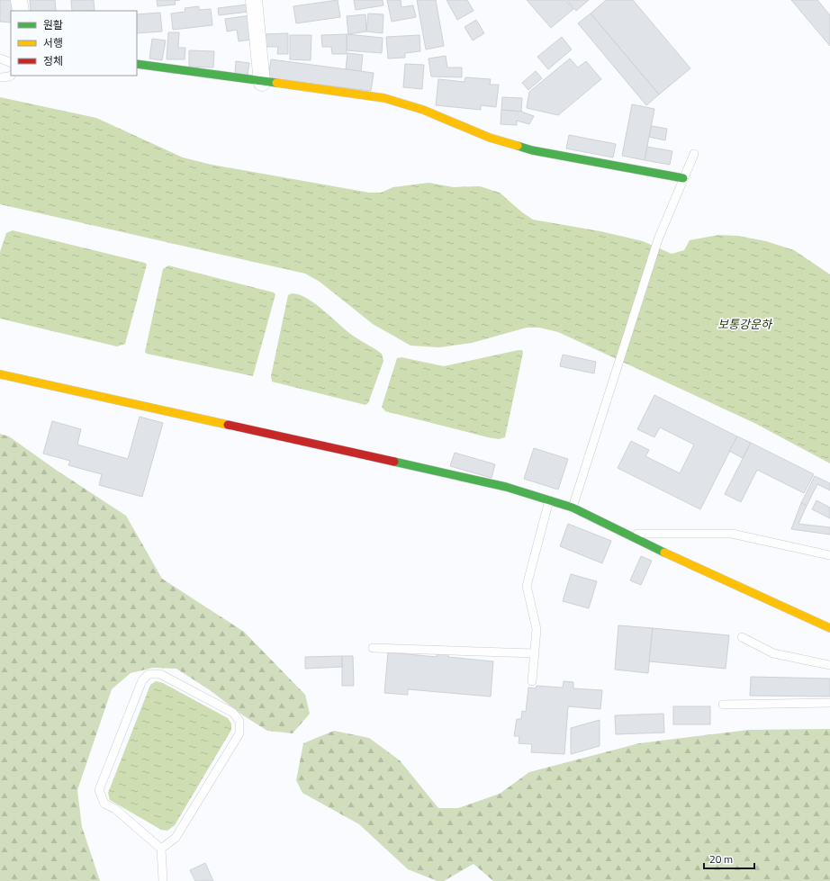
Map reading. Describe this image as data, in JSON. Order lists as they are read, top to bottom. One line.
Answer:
{"water":["보통강운하"],"legend":["원활","서행","정체"],"scale_bar":"20 m"}
